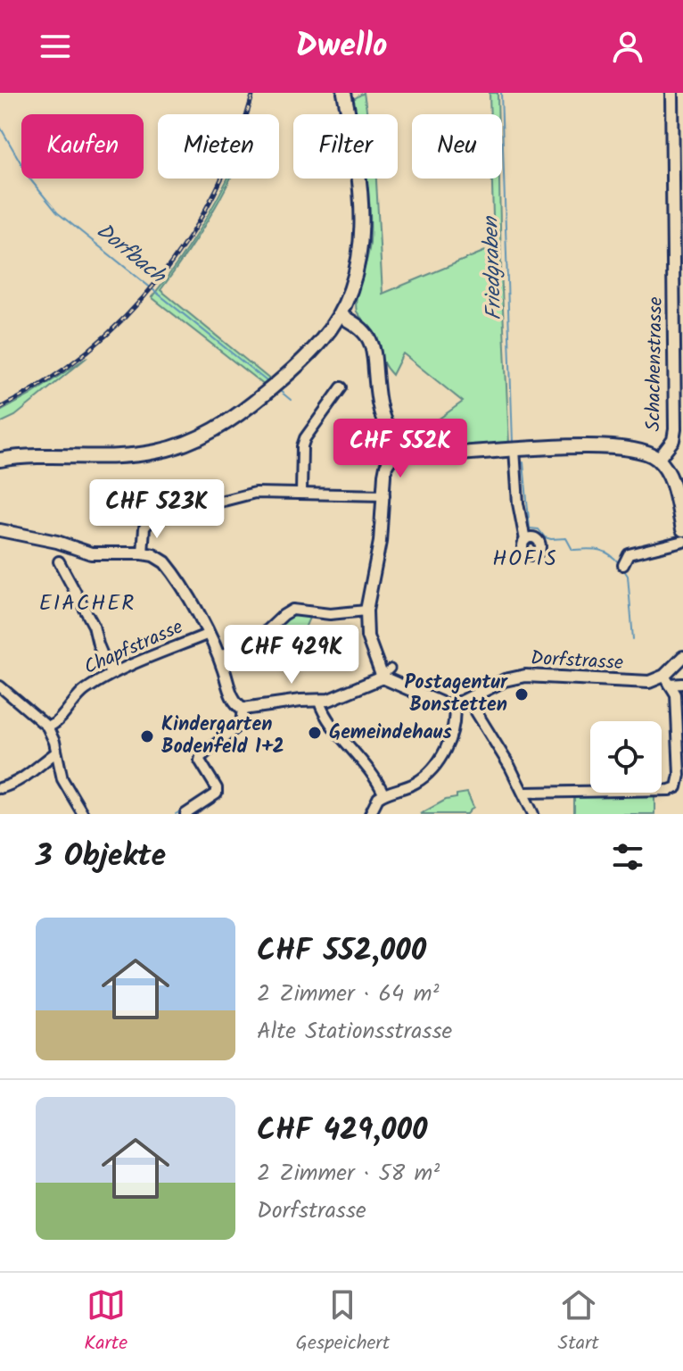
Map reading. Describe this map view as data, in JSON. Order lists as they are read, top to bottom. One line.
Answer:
{"streets":{"street":["Schachenstrasse","Chapfstrasse","Dorfstrasse"]},"districts":["HOFIS","EIACHER"],"water":["Dorfbach","Friedgraben"],"places":["Postagentur Bonstetten","Gemeindehaus","Kindergarten Bodenfeld 1+2"],"page":{"header":"Dwello","chip":["Kaufen","Mieten","Filter","Neu"],"price":["CHF 552K","CHF 523K","CHF 429K"],"heading":"3 Objekte","list":[{"name":"CHF 552,000","note":"2 Zimmer · 64 m² · Alte Stationsstrasse"},{"name":"CHF 429,000","note":"2 Zimmer · 58 m² · Dorfstrasse"}],"tabs":["Karte","Gespeichert","Start"]}}
